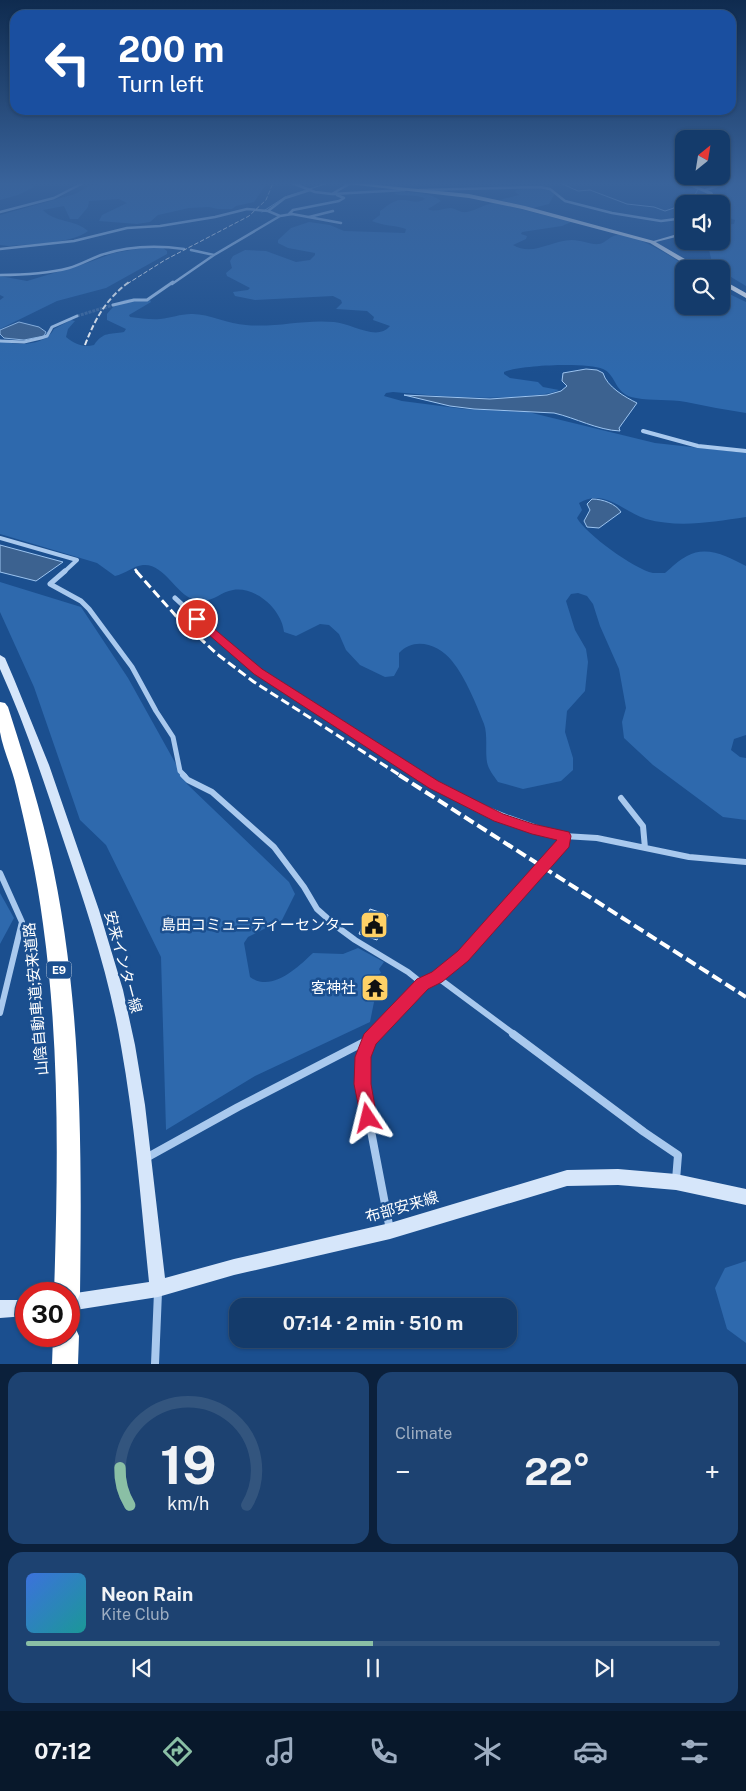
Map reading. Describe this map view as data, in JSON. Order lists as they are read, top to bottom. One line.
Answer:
{"streets":{"highway":["E9","山陰自動車道;安来道路"],"main road":["安来インター線","布部安来線"]},"crossings":[["安来インター線","布部安来線"]],"places":{"public building":["島田コミュニティーセンター"],"temple":["客神社"]},"north":"top right","page":{"turn":["200 m","Turn left"],"limit":"30","trip":"07:14 · 2 min · 510 m","tile":"Climate","heat":["−","22°","+"],"song":["Neon Rain","Kite Club"],"tabs":"07:12","gauge":["19","km/h"]}}
